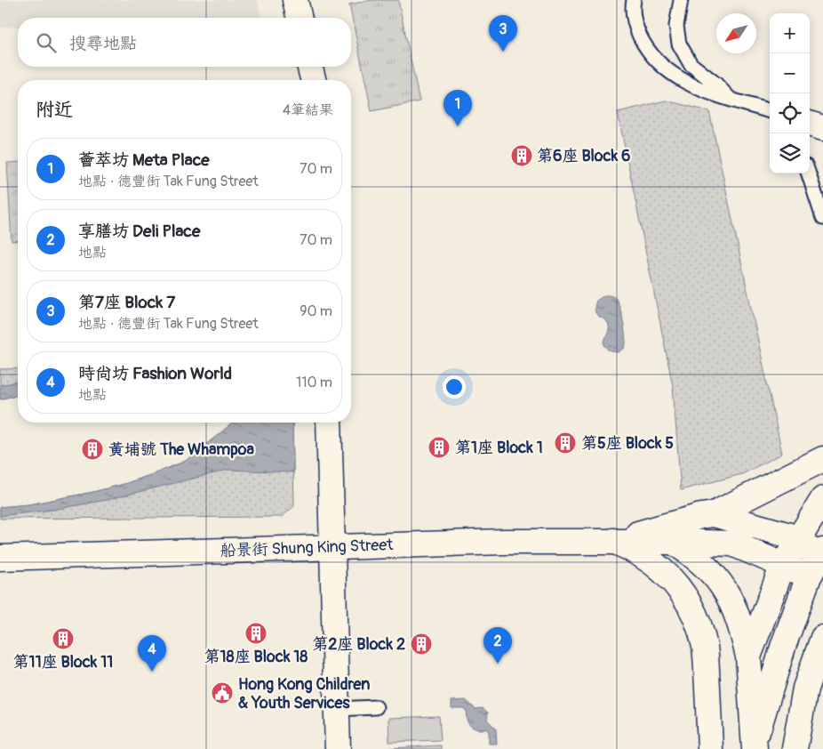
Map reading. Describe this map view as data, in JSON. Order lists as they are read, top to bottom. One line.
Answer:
{"streets":{"street":["船景街 Shung King Street"]},"places":{"building":["第6座 Block 6","第5座 Block 5","第1座 Block 1","黃埔號 The Whampoa","第18座 Block 18","第11座 Block 11","第2座 Block 2"],"public building":["Hong Kong Children & Youth Services"]},"north":"bottom left","page":{"map_buttons":["+","−"],"pins":["3","1","2","4"],"search":"搜尋地點","heading":["附近","4筆結果"],"list":[{"mark":"1","name":"薈萃坊 Meta Place","note":"地點 · 德豐街 Tak Fung Street","value":"70 m"},{"mark":"2","name":"享膳坊 Deli Place","note":"地點","value":"70 m"},{"mark":"3","name":"第7座 Block 7","note":"地點 · 德豐街 Tak Fung Street","value":"90 m"},{"mark":"4","name":"時尚坊 Fashion World","note":"地點","value":"110 m"}]}}
